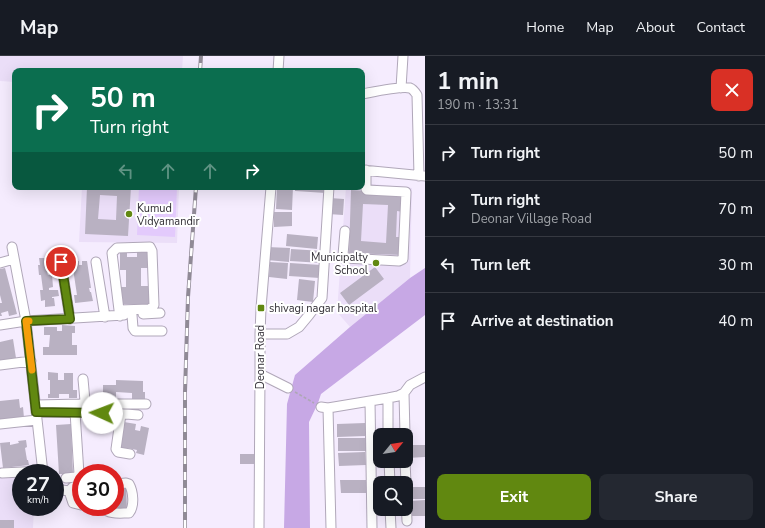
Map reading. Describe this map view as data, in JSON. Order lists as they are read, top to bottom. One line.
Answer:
{"streets":{"street":["Deonar Road"]},"places":{"other":["Kumud Vidyamandir","Municipalty School"],"transit":["shivagi nagar hospital"]},"north":"top right","page":{"header":"Map","nav":["Home","Map","About","Contact"],"heading":["1 min","190 m · 13:31"],"turn":["50 m","Turn right"],"list":[{"name":"Turn right","value":"50 m"},{"name":"Turn right","note":"Deonar Village Road","value":"70 m"},{"name":"Turn left","value":"30 m"},{"name":"Arrive at destination","value":"40 m"}],"speed":"27 km/h","limit":"30","buttons":["Exit","Share"]}}
